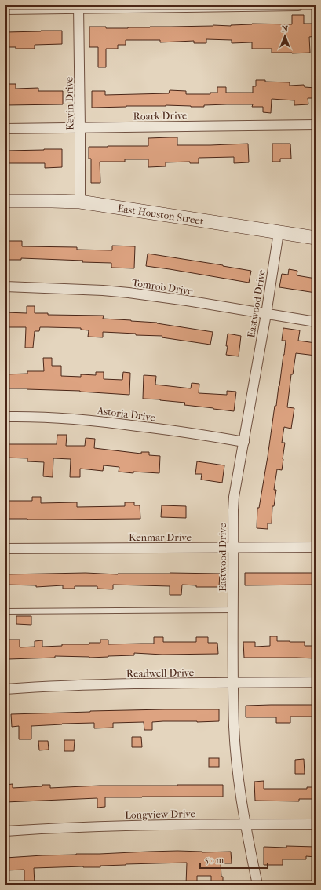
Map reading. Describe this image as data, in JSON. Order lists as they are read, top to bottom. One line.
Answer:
{"streets":{"main road":["East Houston Street"],"street":["Kevin Drive","Roark Drive","Tomrob Drive","Eastwood Drive","Astoria Drive","Kenmar Drive","Readwell Drive","Longview Drive"]},"crossings":[["Kevin Drive","Roark Drive"],["Kevin Drive","East Houston Street"],["East Houston Street","Eastwood Drive"],["Tomrob Drive","Eastwood Drive"],["Eastwood Drive","Astoria Drive"],["Eastwood Drive","Kenmar Drive"],["Eastwood Drive","Readwell Drive"],["Eastwood Drive","Longview Drive"]],"scale_bar":"50 m","north":"top"}
